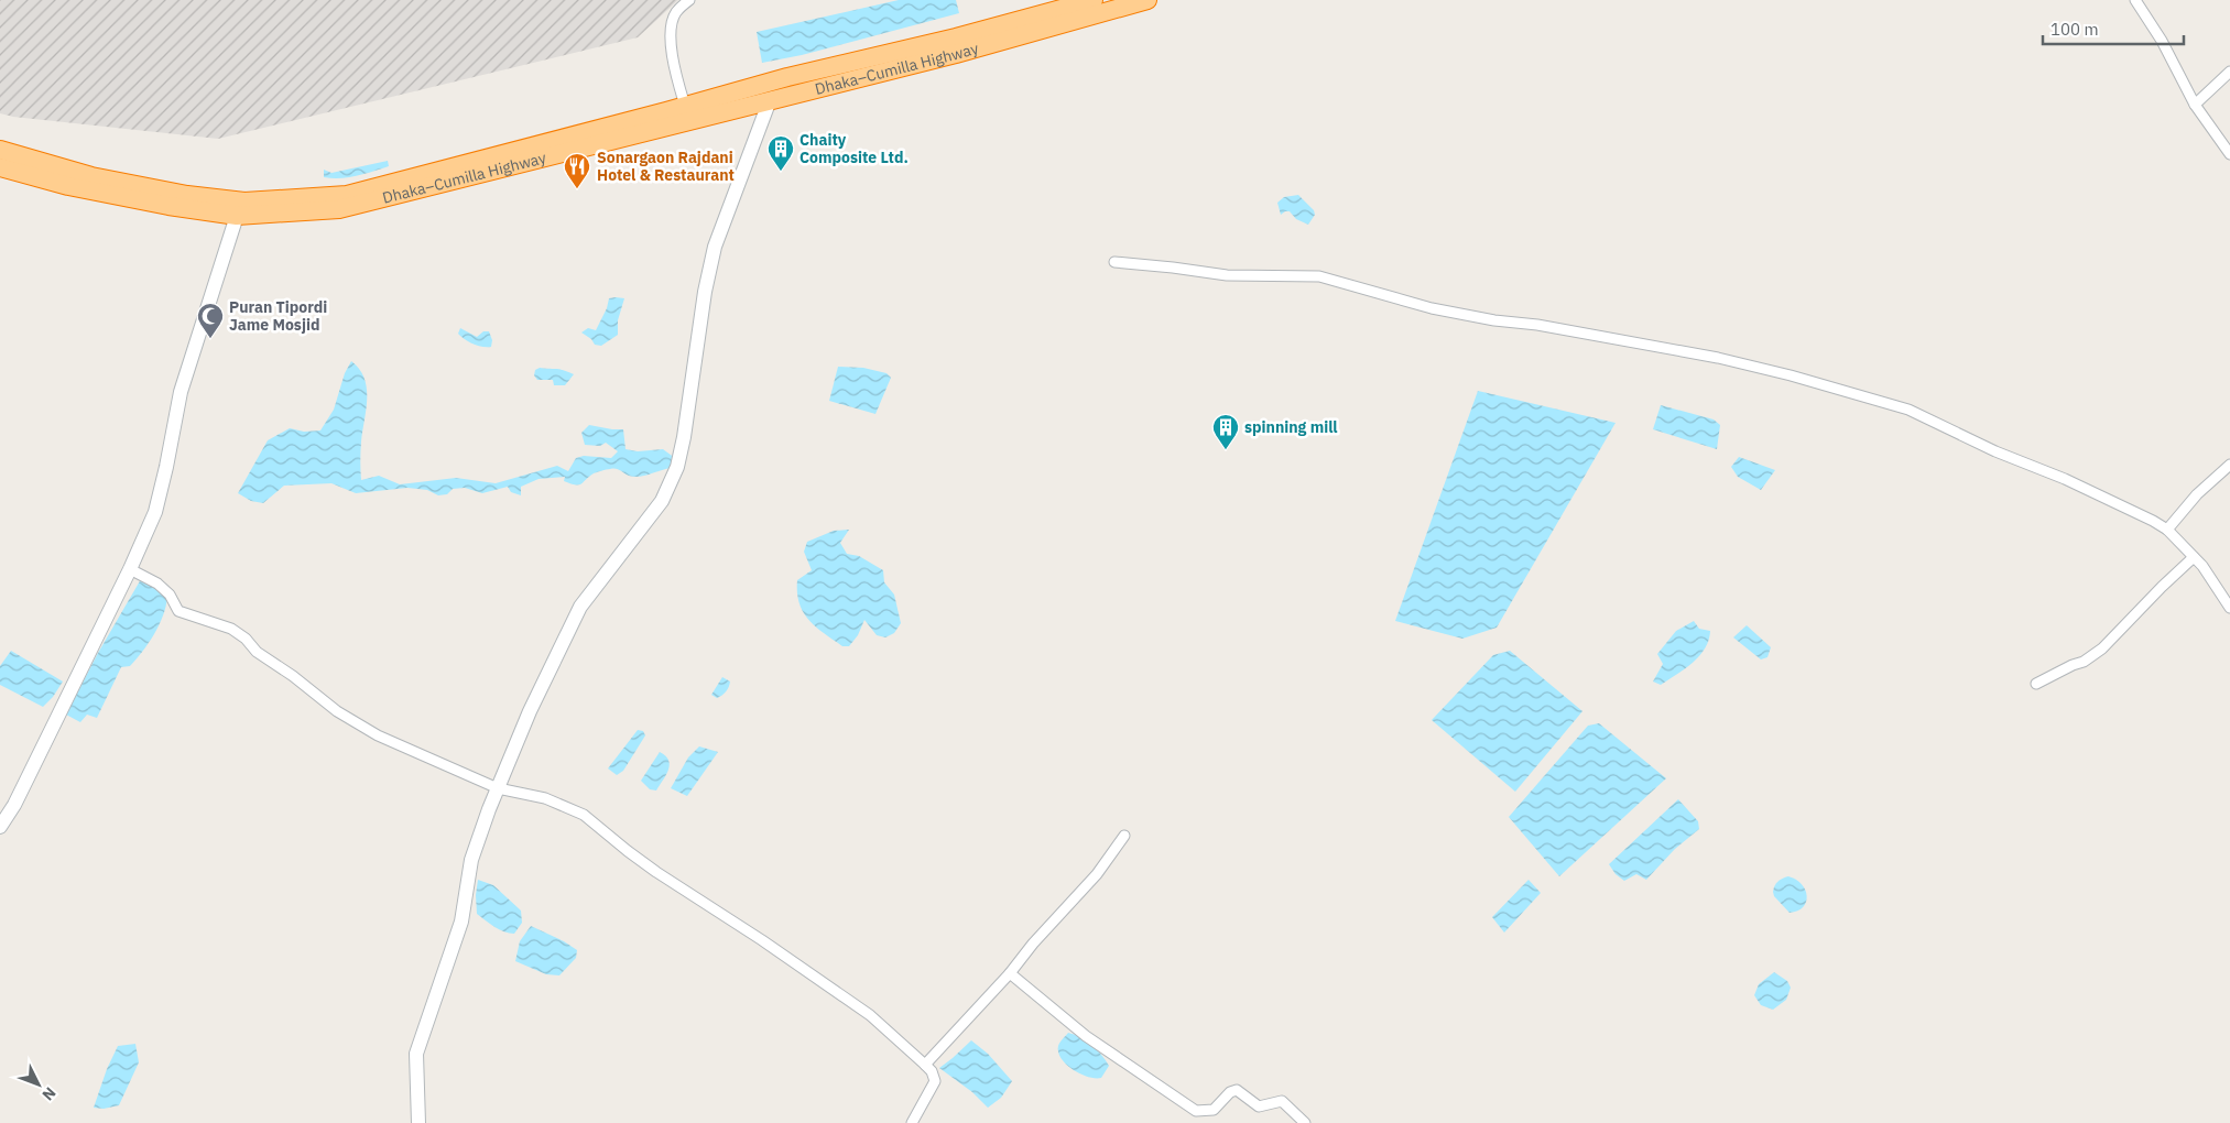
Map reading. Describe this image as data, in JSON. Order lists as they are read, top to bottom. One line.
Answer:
{"streets":{"highway":["Dhaka–Cumilla Highway"]},"places":{"building":["Chaity Composite Ltd.","spinning mill"],"restaurant":["Sonargaon Rajdani Hotel & Restaurant"],"mosque":["Puran Tipordi Jame Mosjid"]},"scale_bar":"100 m","north":"bottom right"}
